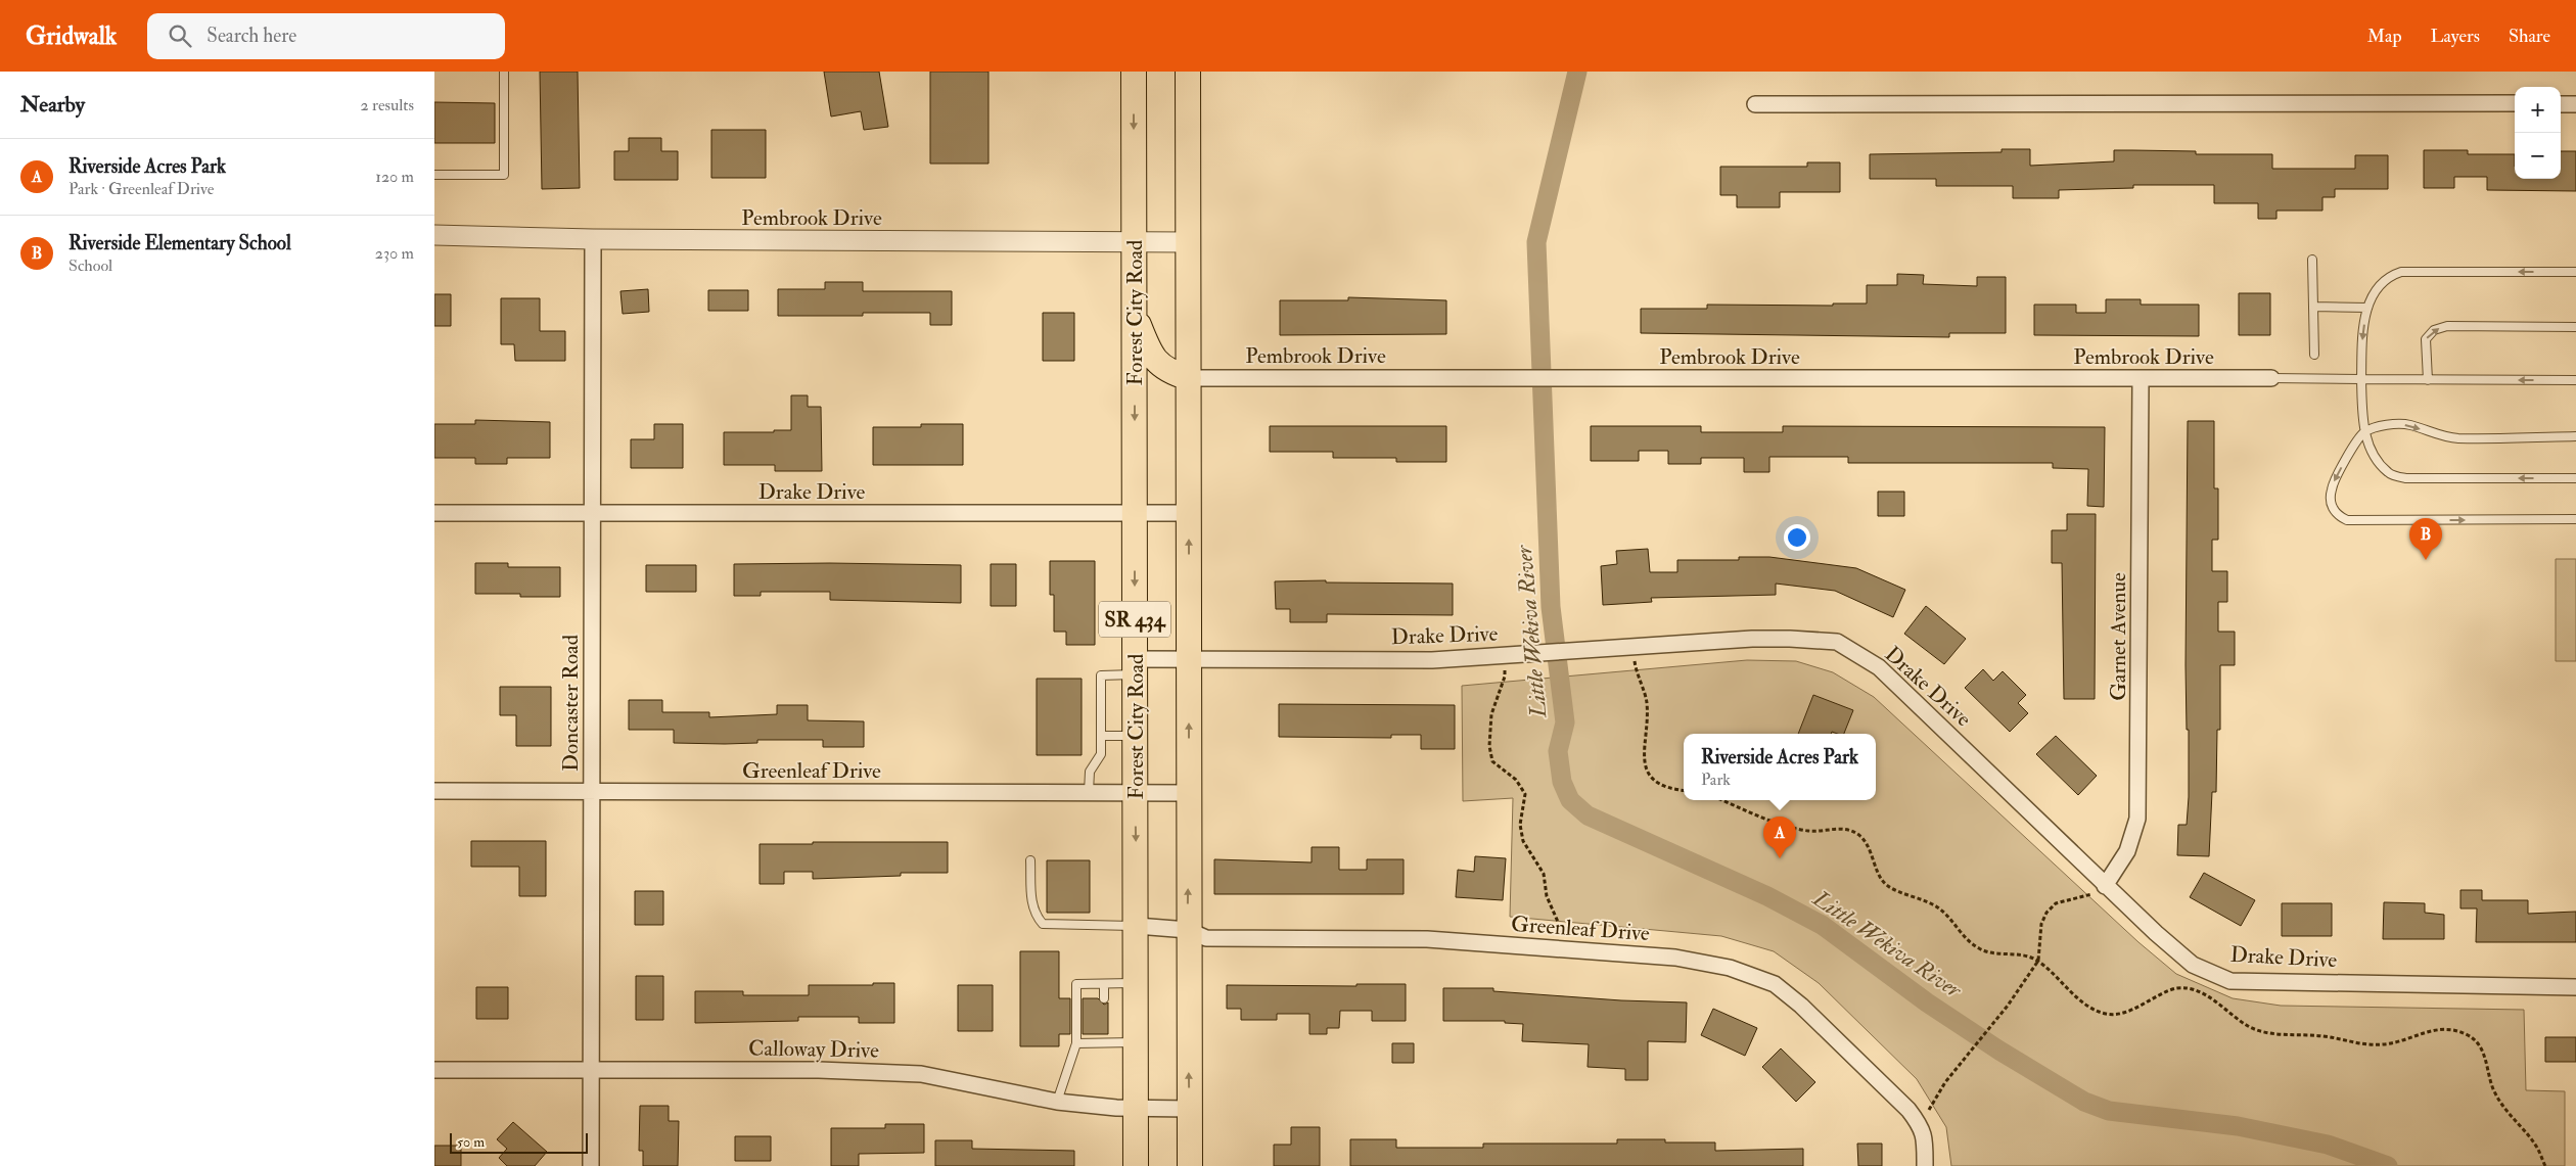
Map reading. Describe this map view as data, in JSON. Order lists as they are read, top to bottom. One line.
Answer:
{"streets":{"main road":["Forest City Road","SR 434"],"street":["Pembrook Drive","Drake Drive","Garnet Avenue","Doncaster Road","Greenleaf Drive","Calloway Drive"]},"crossings":[["Pembrook Drive","Forest City Road"],["Pembrook Drive","SR 434"],["Pembrook Drive","Garnet Avenue"],["Pembrook Drive","Doncaster Road"],["Forest City Road","Drake Drive"],["Forest City Road","Greenleaf Drive"],["Forest City Road","Calloway Drive"],["Drake Drive","SR 434"],["Drake Drive","Garnet Avenue"],["Drake Drive","Doncaster Road"],["SR 434","Greenleaf Drive"],["SR 434","Calloway Drive"],["Doncaster Road","Greenleaf Drive"],["Doncaster Road","Calloway Drive"]],"water":["Little Wekiva River"],"scale_bar":"50 m","page":{"header":"Gridwalk","search":"Search here","nav":["Map","Layers","Share"],"heading":["Nearby","2 results"],"map_buttons":["+","−"],"list":[{"mark":"A","name":"Riverside Acres Park","note":"Park · Greenleaf Drive","value":"120 m"},{"mark":"B","name":"Riverside Elementary School","note":"School","value":"230 m"}],"pins":["B","A"],"popup":["Riverside Acres Park","Park"],"scale":"50 m"}}
